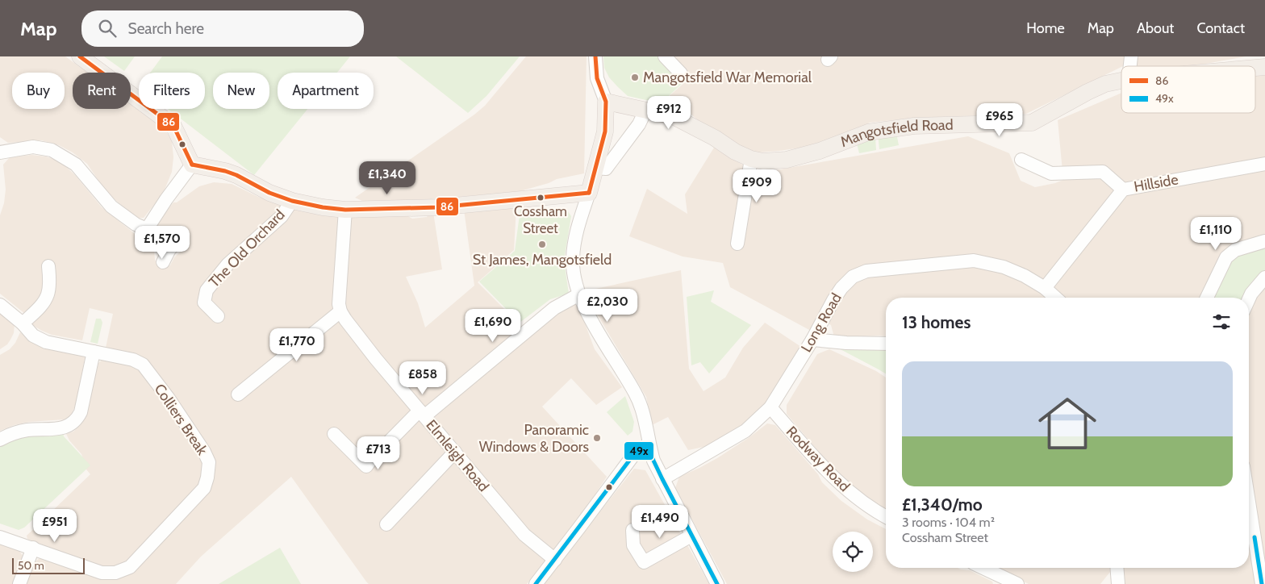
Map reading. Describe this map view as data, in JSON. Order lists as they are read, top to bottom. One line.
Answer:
{"streets":{"main road":["Mangotsfield Road"],"street":["Hillside","The Old Orchard","Long Road","Colliers Break","Elmleigh Road","Rodway Road"]},"crossings":[["Hillside","Long Road"],["Long Road","Rodway Road"]],"places":["Mangotsfield War Memorial","Cossham Street","St James, Mangotsfield","Panoramic Windows & Doors"],"lines":["transit line 86","transit line 49x"],"legend":["86","49x"],"scale_bar":"50 m","page":{"header":"Map","search":"Search here","nav":["Home","Map","About","Contact"],"chip":["Buy","Rent","Filters","New","Apartment"],"price":["£912","£965","£1,340","£909","£1,110","£1,570","£2,030","£1,690","£1,770","£858","£713","£1,490","£951"],"heading":"13 homes","list":[{"name":"£1,340/mo","note":"3 rooms · 104 m² · Cossham Street"}],"scale":"50 m"}}
